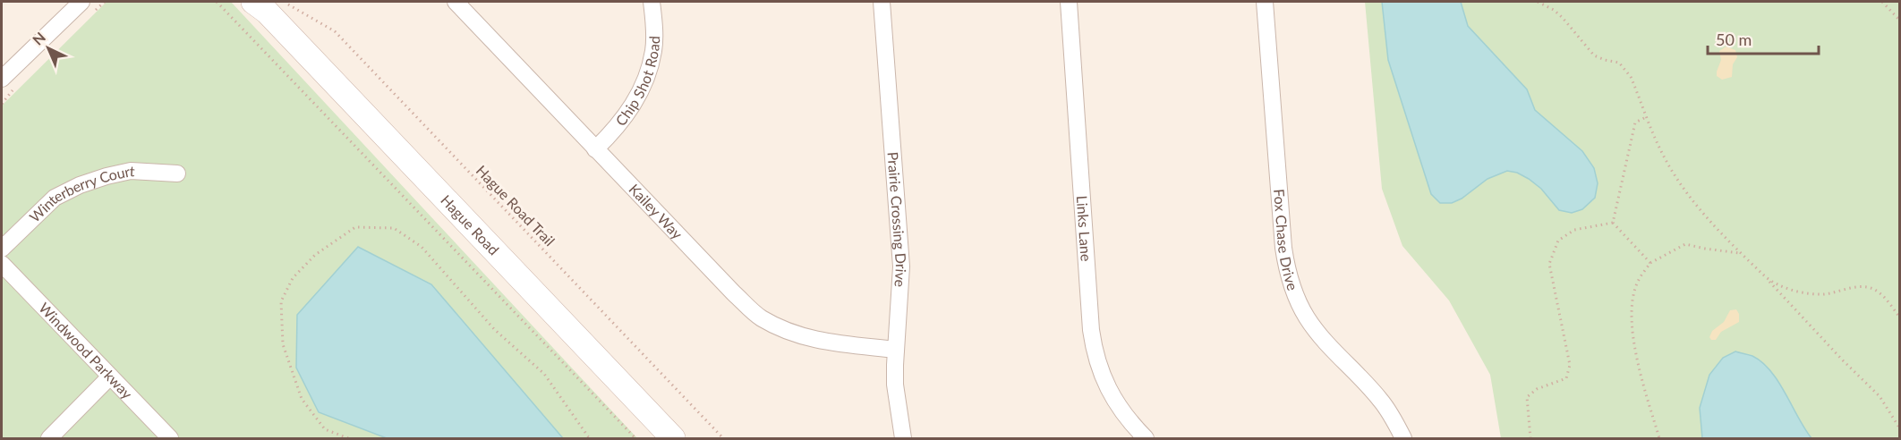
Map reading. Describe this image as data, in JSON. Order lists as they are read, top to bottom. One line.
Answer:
{"streets":{"main road":["Hague Road"],"street":["Chip Shot Road","Winterberry Court","Kailey Way","Prairie Crossing Drive","Links Lane","Fox Chase Drive","Windwood Parkway"],"path":["Hague Road Trail"]},"crossings":[["Chip Shot Road","Kailey Way"],["Hague Road Trail","Hague Road"],["Kailey Way","Prairie Crossing Drive"]],"scale_bar":"50 m","north":"top left"}
